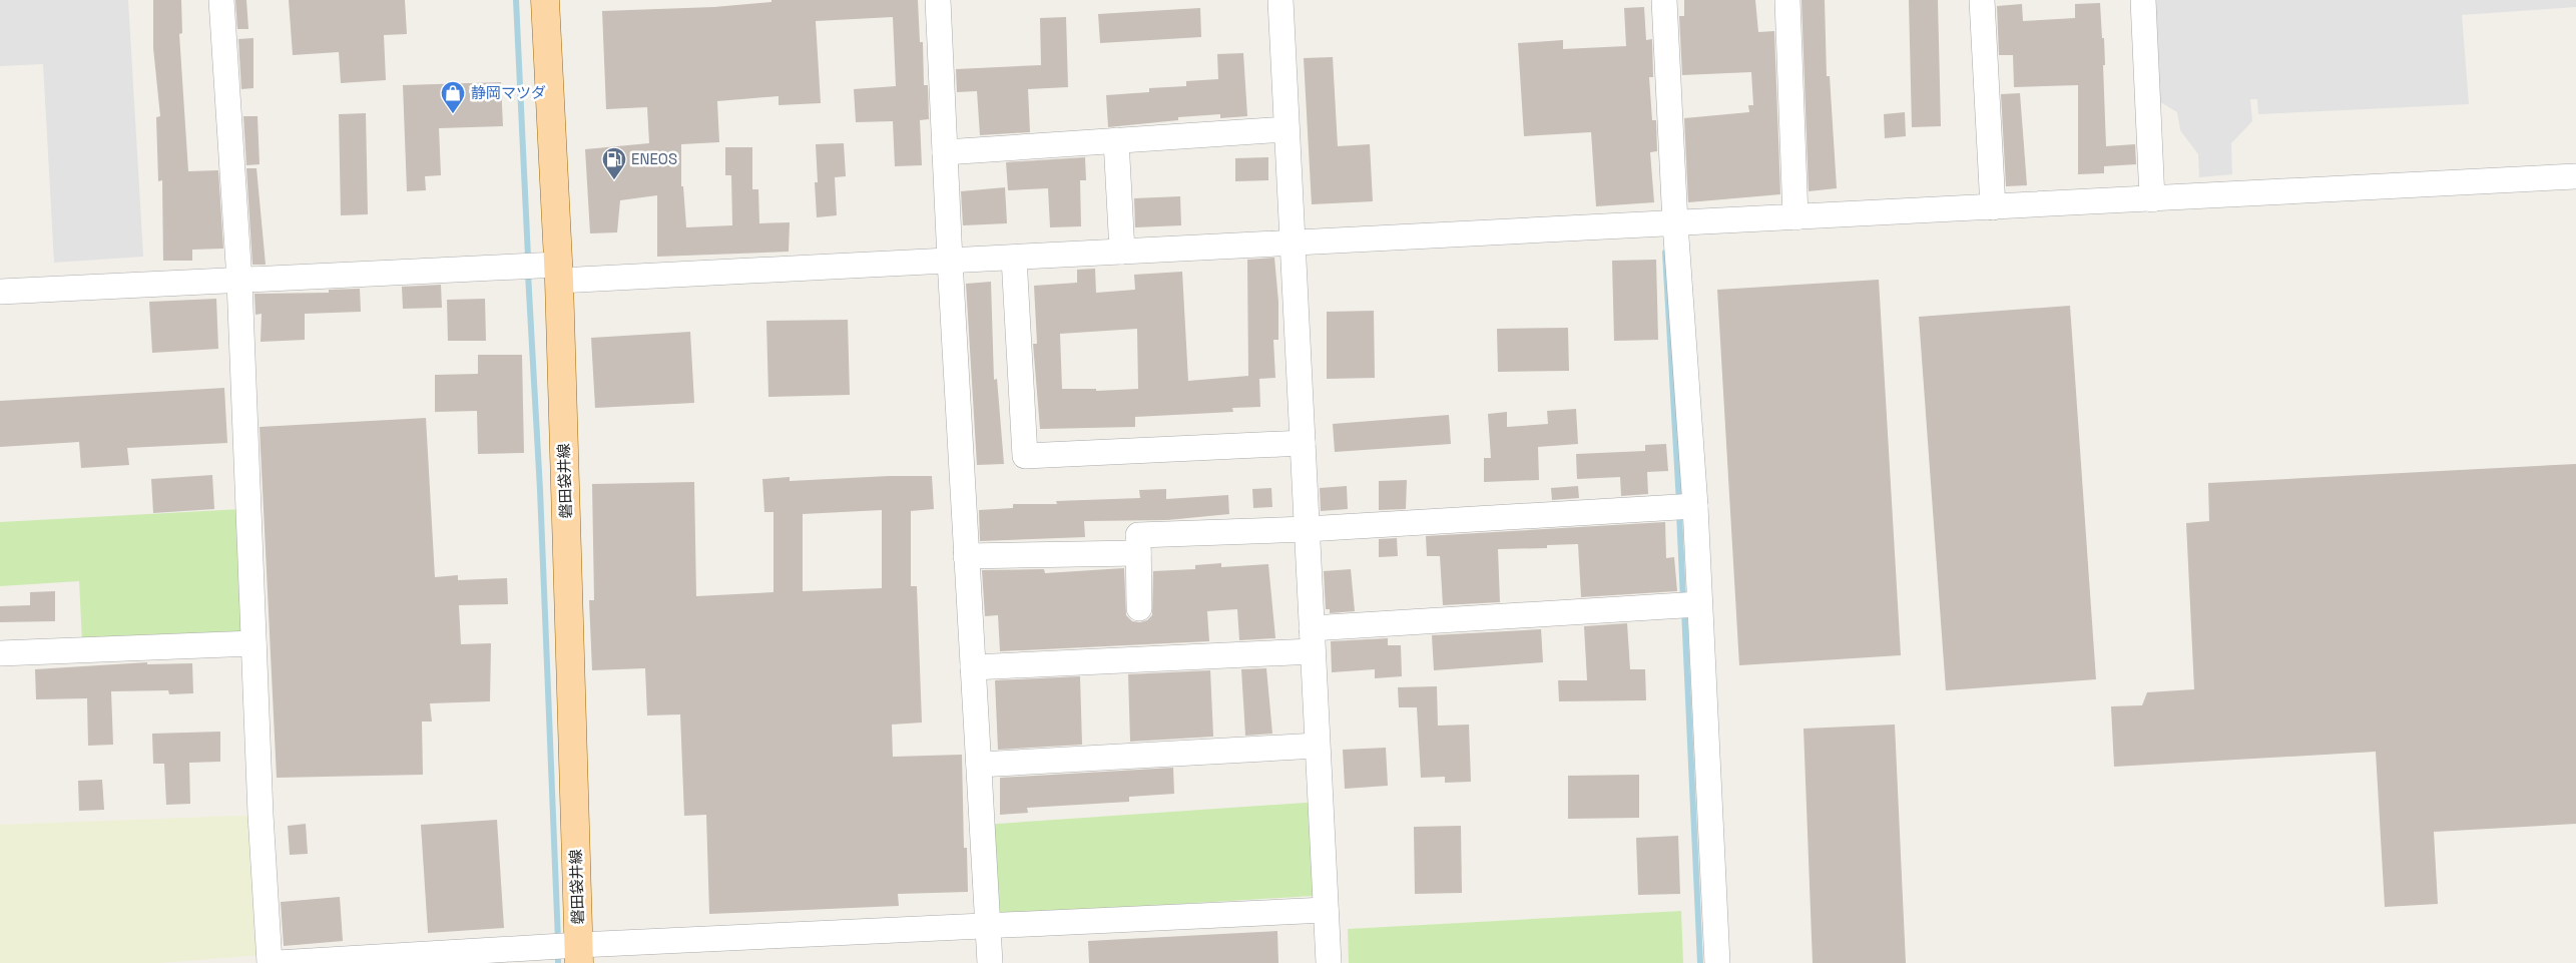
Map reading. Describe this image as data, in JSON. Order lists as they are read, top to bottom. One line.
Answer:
{"streets":{"main road":["磐田袋井線"]},"places":{"shop":["静岡マツダ"],"fuel station":["ENEOS"]}}
